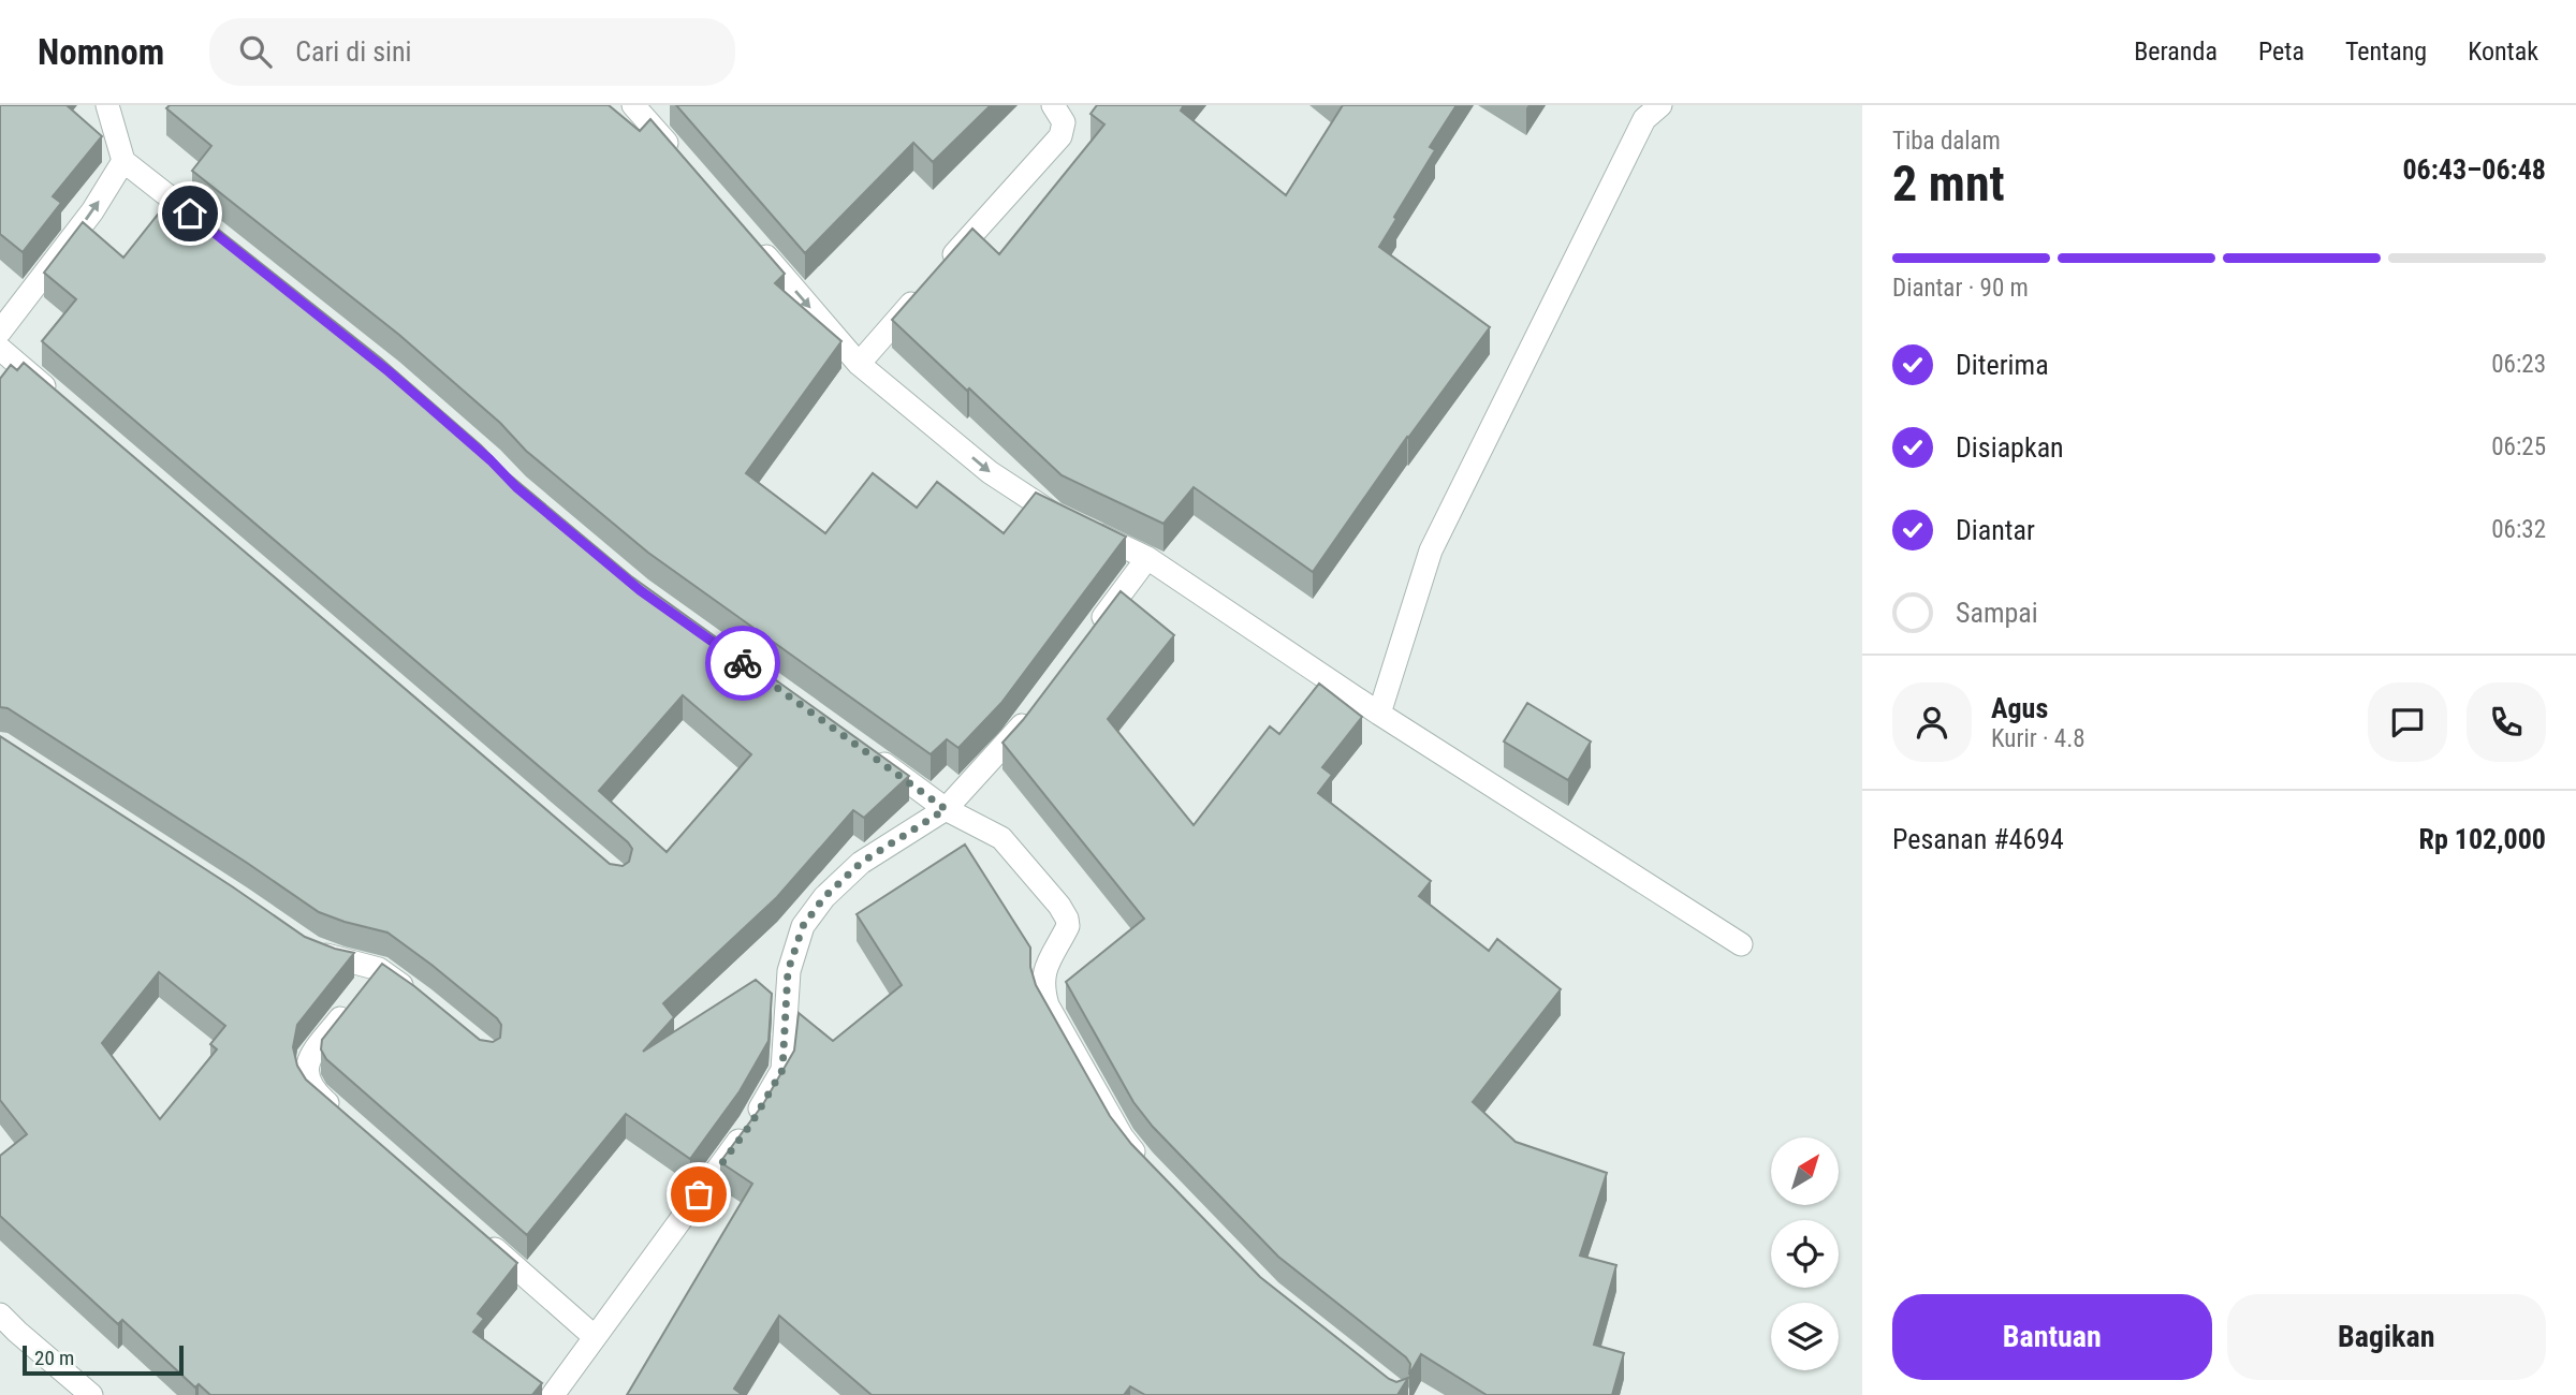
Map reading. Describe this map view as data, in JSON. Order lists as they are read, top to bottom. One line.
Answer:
{"scale_bar":"20 m","north":"top right","page":{"header":"Nomnom","search":"Cari di sini","nav":["Beranda","Peta","Tentang","Kontak"],"heading":["2 mnt","Tiba dalam","06:43–06:48"],"panel":["Agus","Kurir · 4.8","Pesanan #4694","Rp 102,000"],"bar":"Diantar · 90 m","list":[["Diterima","06:23"],["Disiapkan","06:25"],["Diantar","06:32"],"Sampai"],"buttons":["Bantuan","Bagikan"],"scale":"20 m"}}
